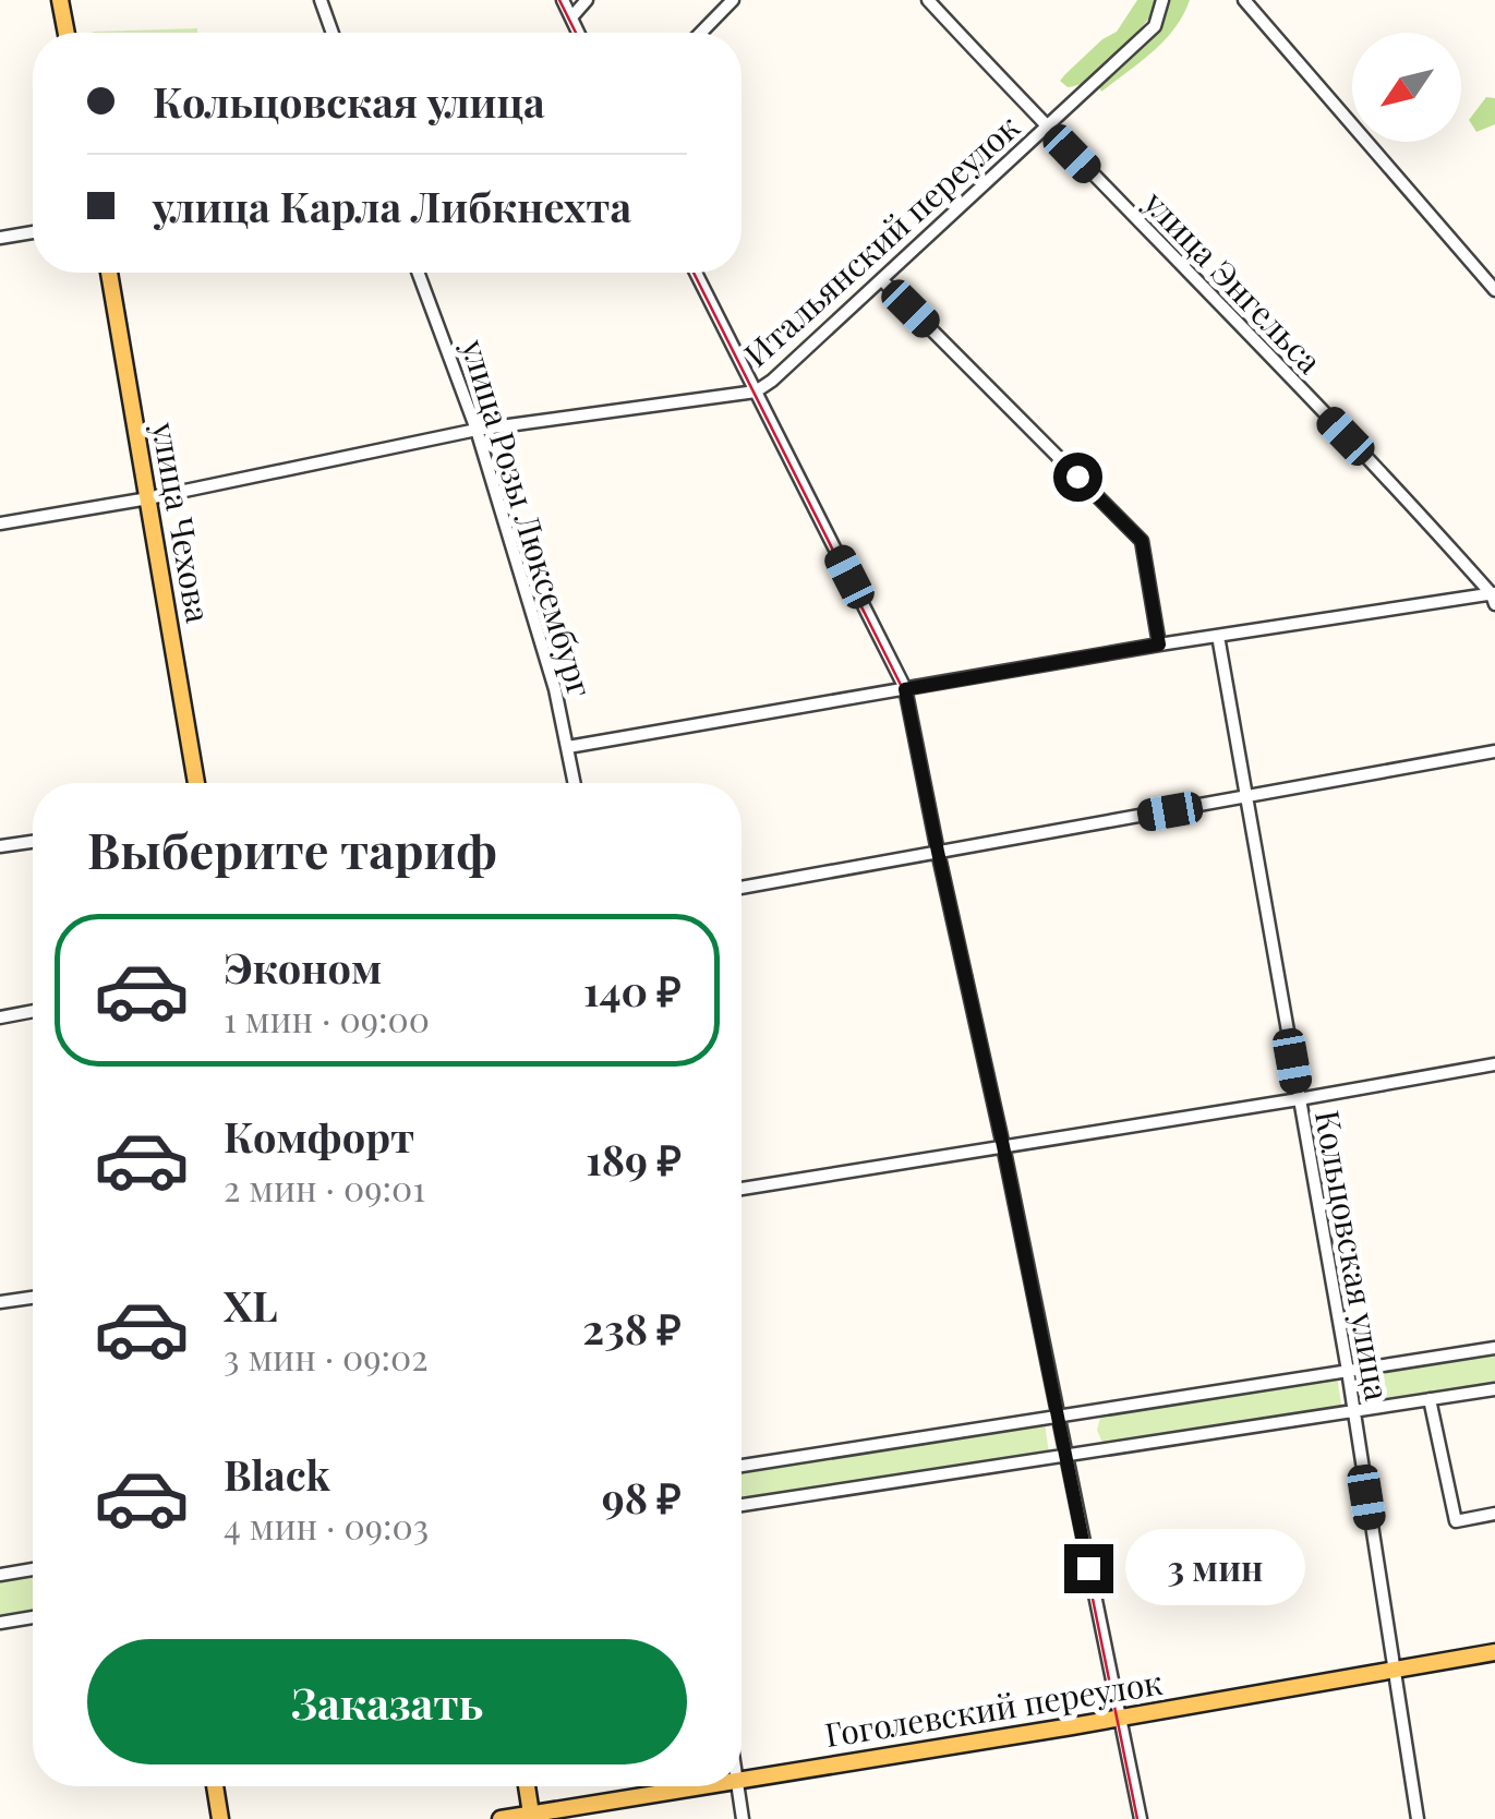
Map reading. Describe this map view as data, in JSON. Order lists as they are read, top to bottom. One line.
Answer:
{"streets":{"main road":["улица Чехова","Гоголевский переулок"],"street":["Итальянский переулок","улица Энгельса","улица Розы Люксембург","Кольцовская улица"]},"crossings":[["Итальянский переулок","улица Энгельса"],["Итальянский переулок","улица Розы Люксембург"],["Итальянский переулок","улица Чехова"],["Кольцовская улица","Гоголевский переулок"]],"north":"bottom left","page":{"banner":["Кольцовская улица","улица Карла Либкнехта"],"heading":"Выберите тариф","list":[{"name":"Эконом","note":"1 мин · 09:00","value":"140 ₽"},{"name":"Комфорт","note":"2 мин · 09:01","value":"189 ₽"},{"name":"XL","note":"3 мин · 09:02","value":"238 ₽"},{"name":"Black","note":"4 мин · 09:03","value":"98 ₽"}],"bubble":"3 мин","buttons":"Заказать"}}
